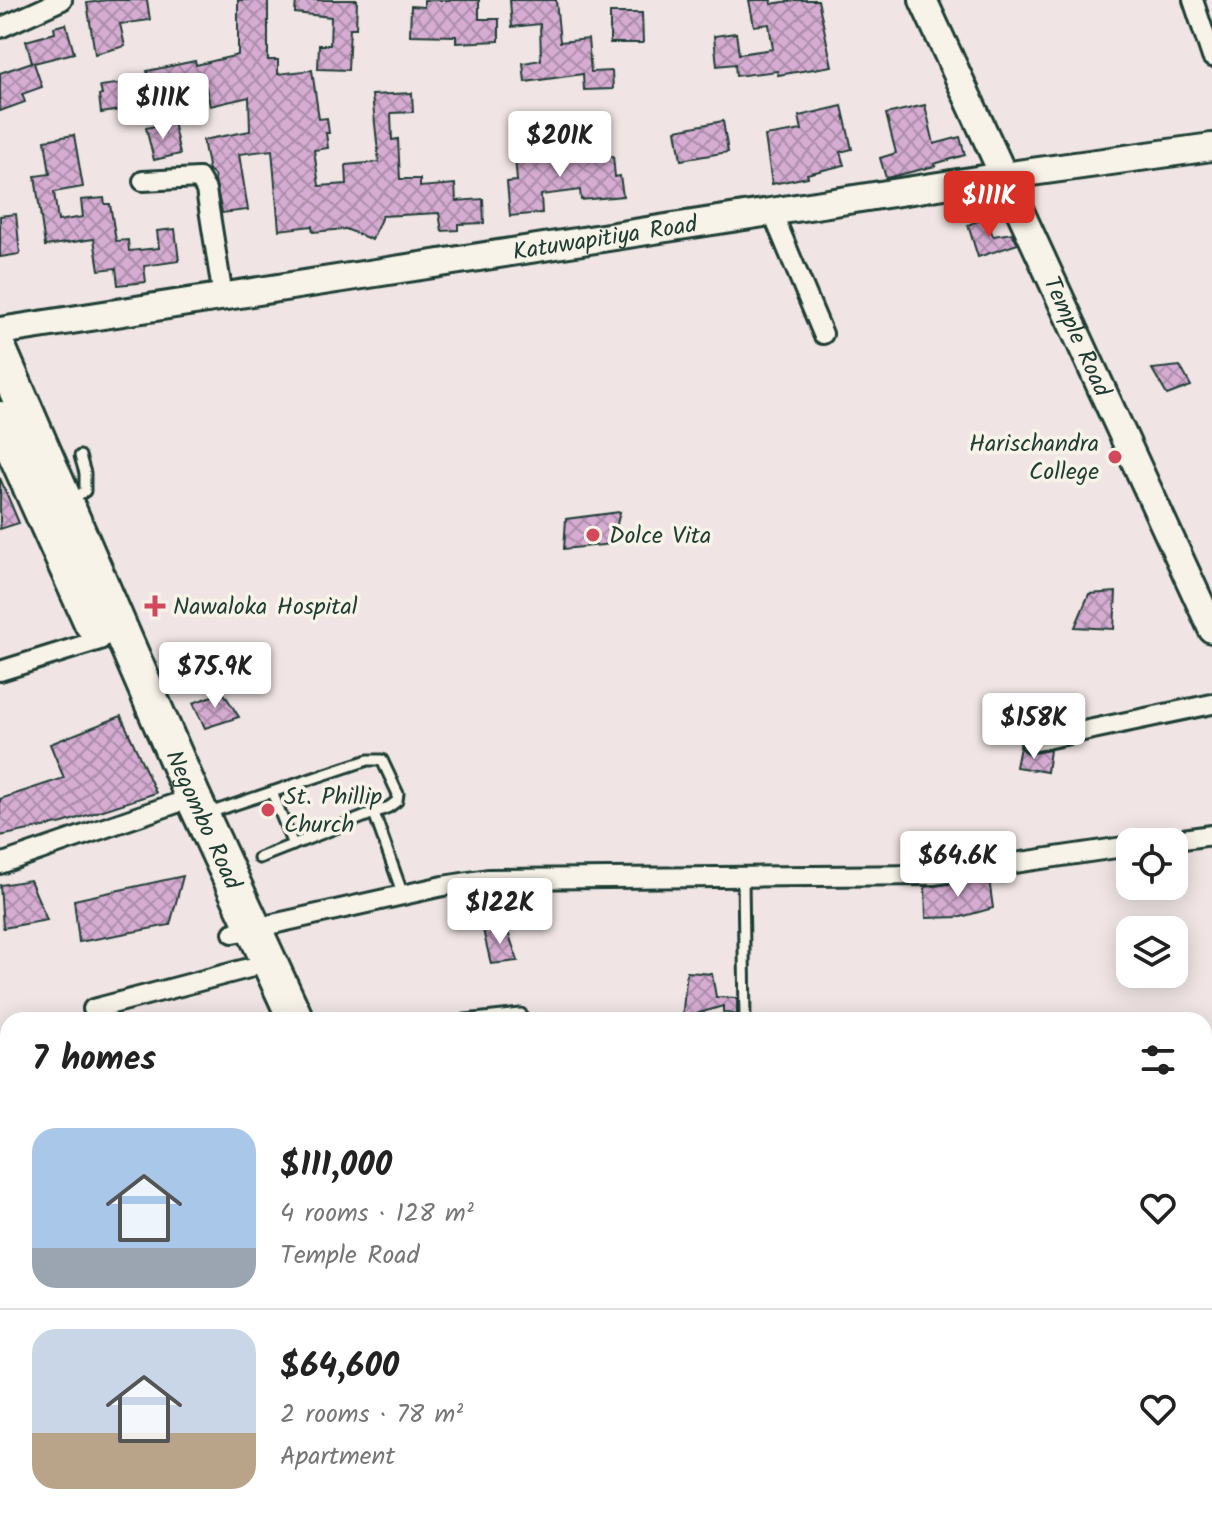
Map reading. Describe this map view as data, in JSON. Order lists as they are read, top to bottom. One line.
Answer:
{"streets":{"highway":["Negombo Road"],"street":["Katuwapitiya Road","Temple Road"]},"crossings":[["Katuwapitiya Road","Temple Road"]],"places":{"other":["Harischandra College","Dolce Vita","St. Phillip Church"],"health":["Nawaloka Hospital"]},"page":{"price":["$111K","$201K","$111K","$75.9K","$158K","$64.6K","$122K"],"heading":"7 homes","list":[{"name":"$111,000","note":"4 rooms · 128 m² · Temple Road"},{"name":"$64,600","note":"2 rooms · 78 m² · Apartment"}]}}
